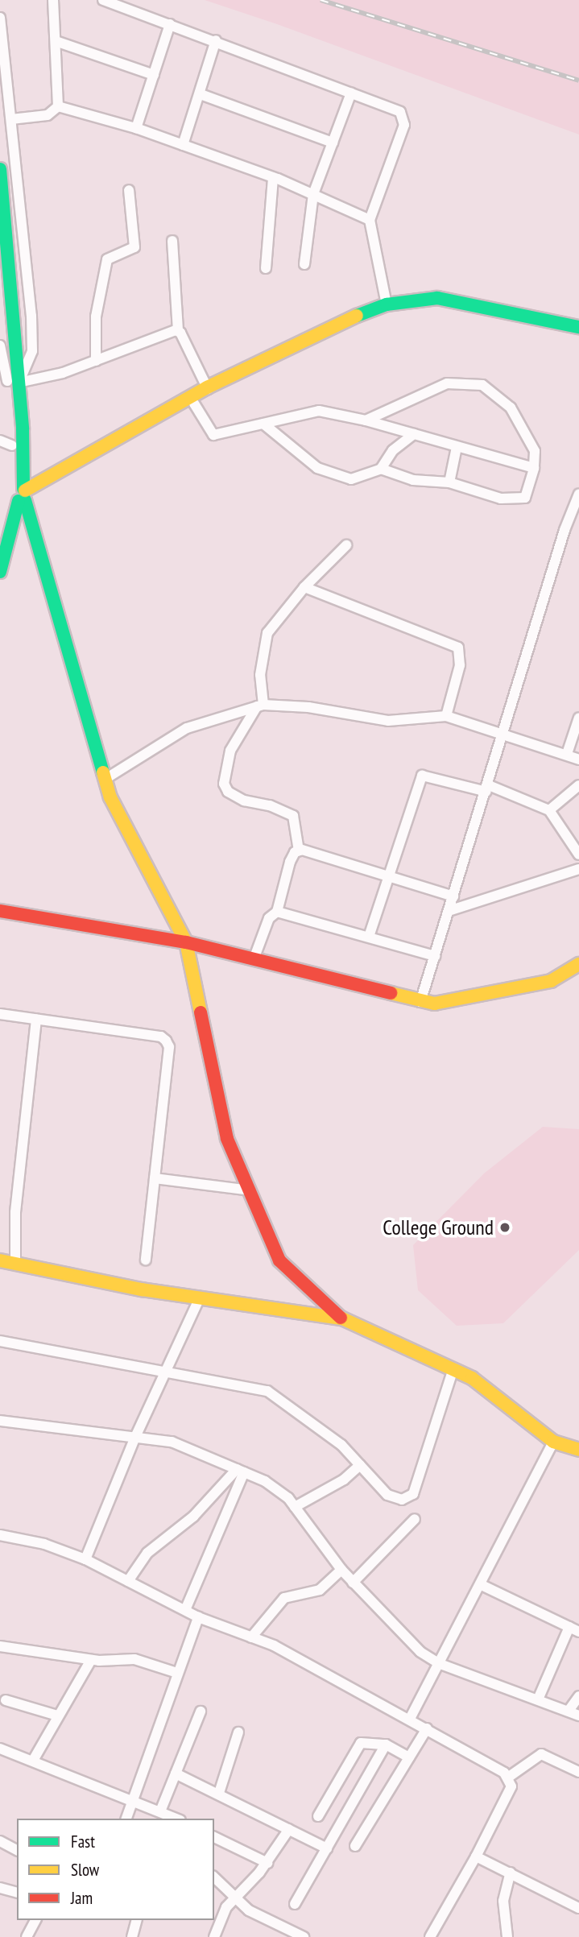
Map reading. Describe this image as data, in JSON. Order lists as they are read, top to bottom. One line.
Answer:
{"places":["College Ground"],"legend":["Fast","Slow","Jam"]}
